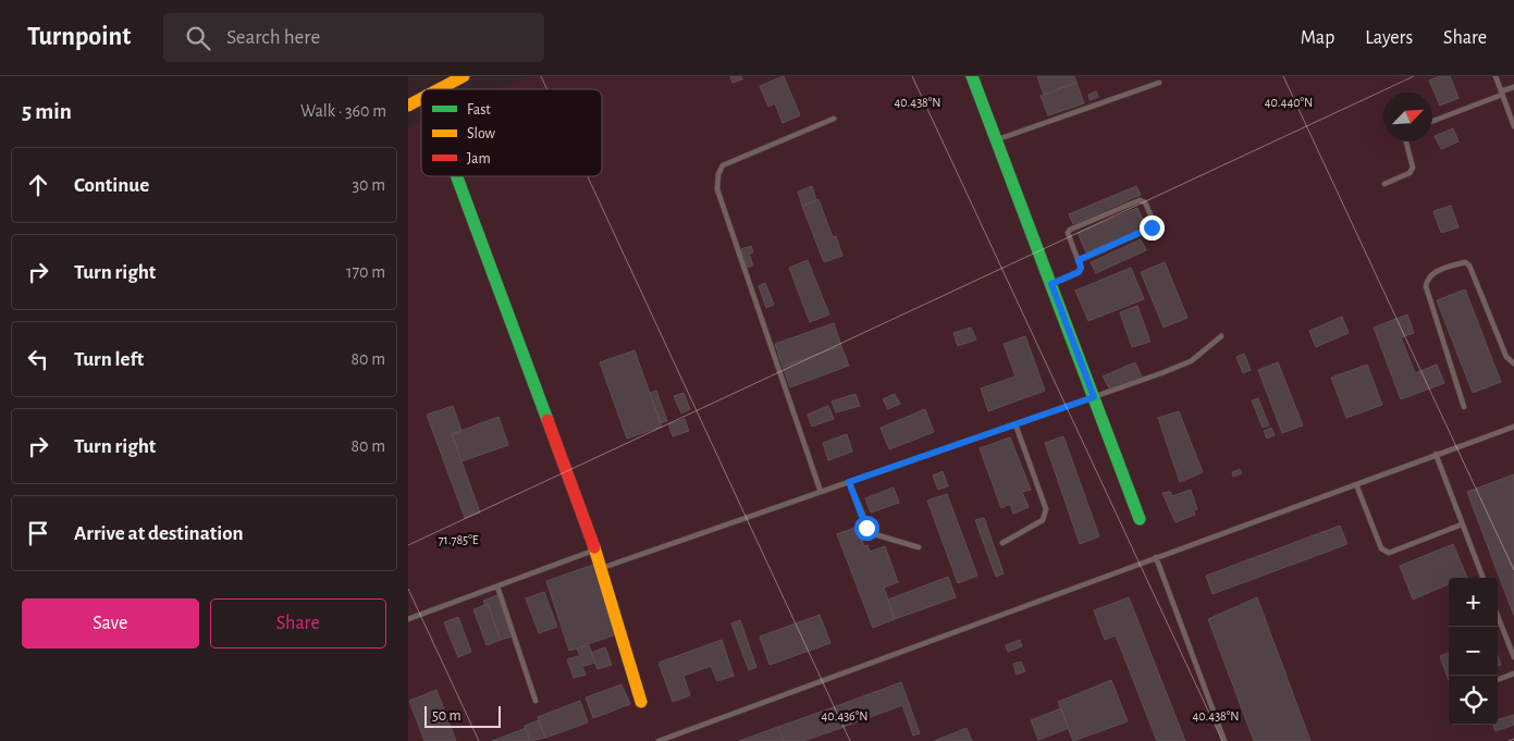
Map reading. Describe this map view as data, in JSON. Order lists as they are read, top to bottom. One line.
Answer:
{"legend":["Fast","Slow","Jam"],"scale_bar":"50 m","north":"top right","page":{"header":"Turnpoint","search":"Search here","nav":["Map","Layers","Share"],"heading":["5 min","Walk · 360 m"],"list":[["Continue","30 m"],["Turn right","170 m"],["Turn left","80 m"],["Turn right","80 m"],"Arrive at destination"],"map_buttons":["+","−"],"buttons":["Save","Share"],"scale":"50 m"},"coordinates":["40.438°N","40.440°N","71.785°E","40.436°N"]}
